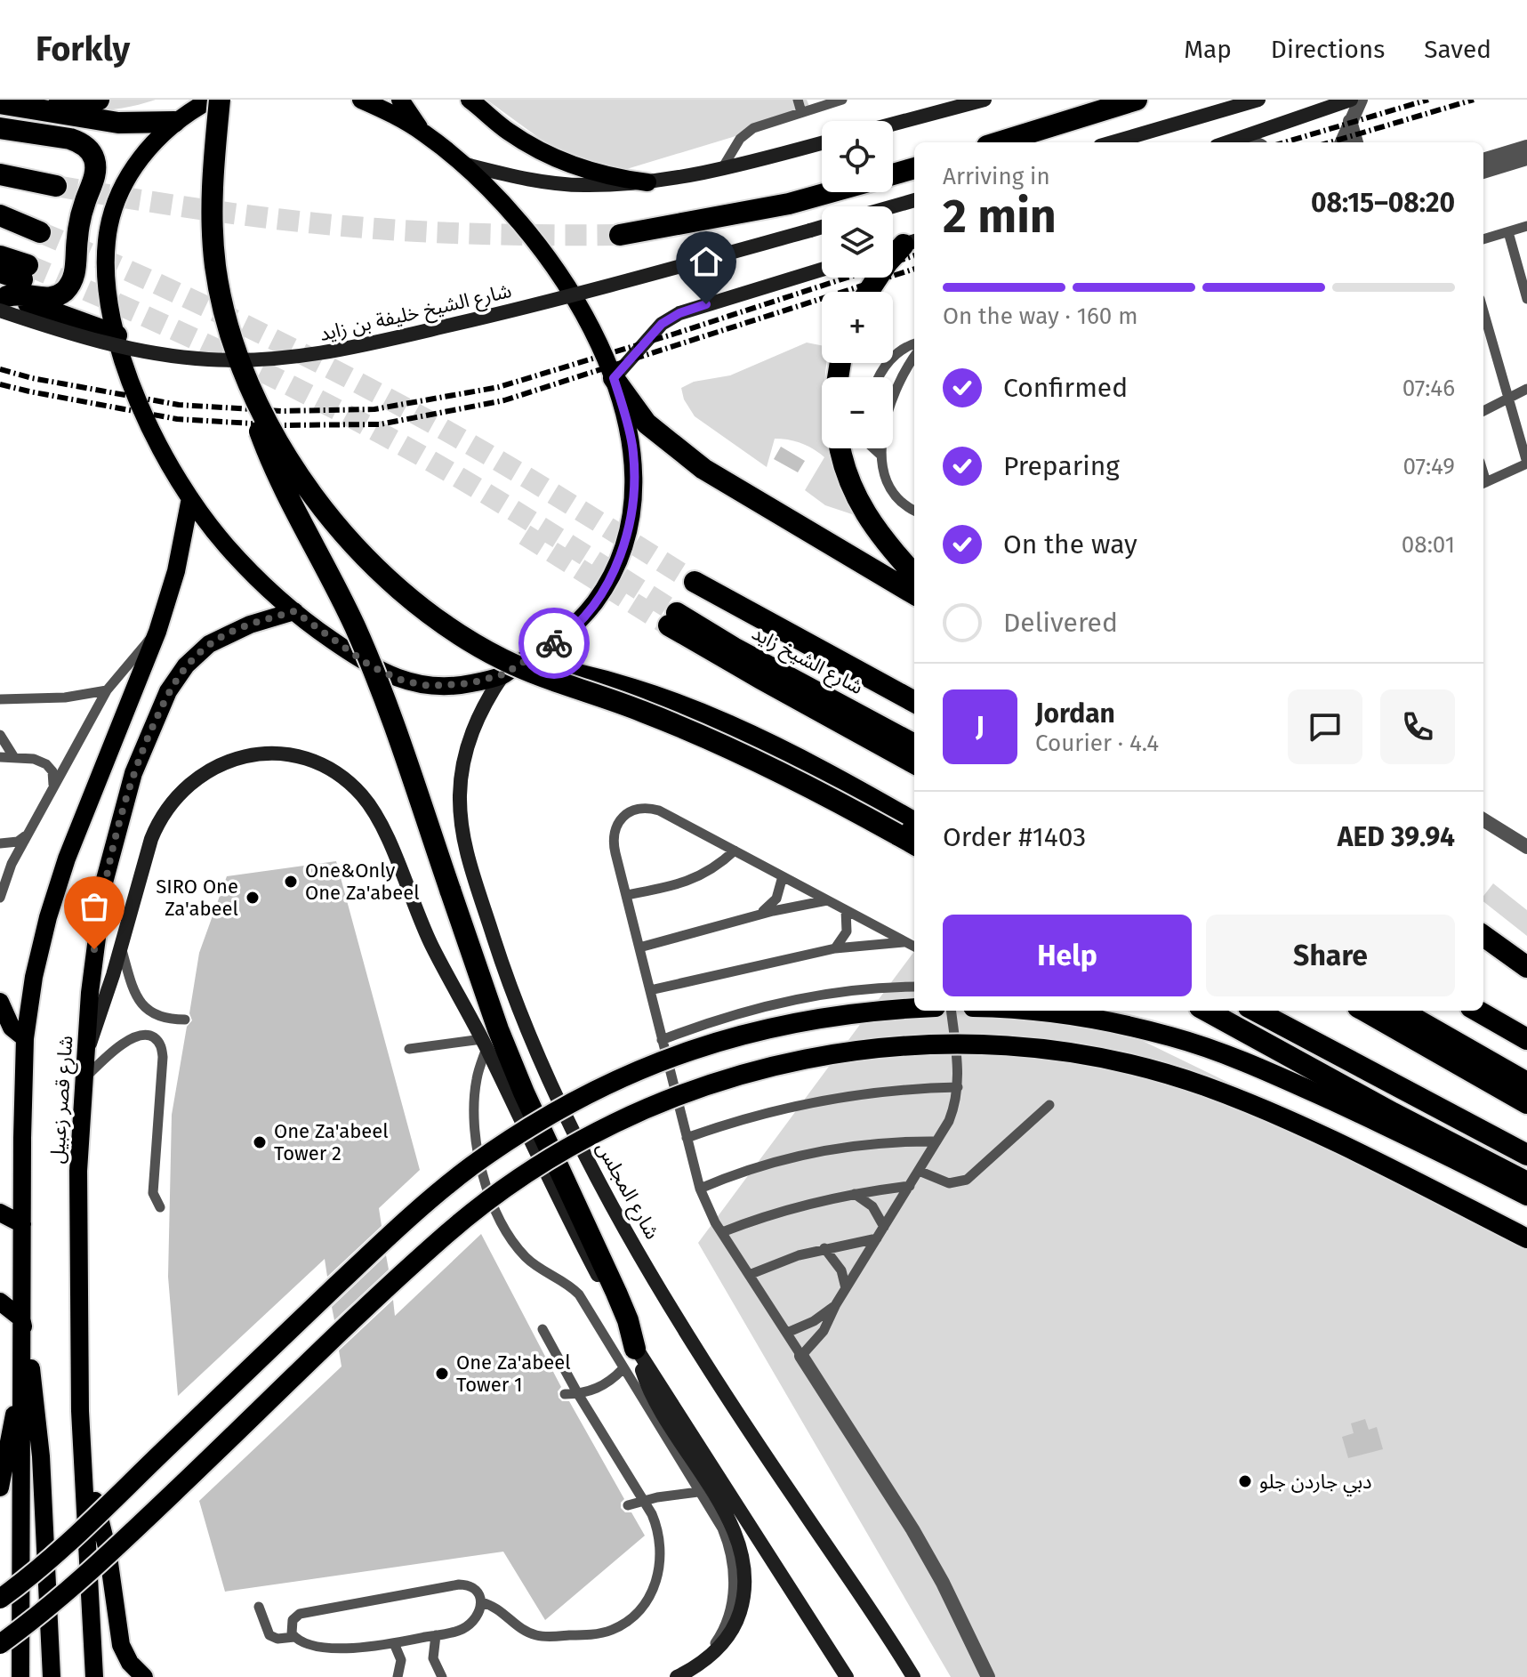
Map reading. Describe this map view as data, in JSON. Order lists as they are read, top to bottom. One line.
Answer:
{"streets":{"highway":["شارع الشيخ زايد"],"main road":["شارع الشيخ خليفة بن زايد","شارع قصر زعبيل","شارع المجلس"]},"places":["One&Only One Za'abeel","SIRO One Za'abeel","One Za'abeel Tower 2","One Za'abeel Tower 1","دبي جاردن جلو"],"page":{"header":"Forkly","nav":["Map","Directions","Saved"],"map_buttons":["+","−"],"heading":["2 min","Arriving in","08:15–08:20"],"panel":["Jordan","Courier · 4.4","Order #1403","AED 39.94"],"bar":"On the way · 160 m","list":[["Confirmed","07:46"],["Preparing","07:49"],["On the way","08:01"],"Delivered"],"round":"J","buttons":["Help","Share"]}}
